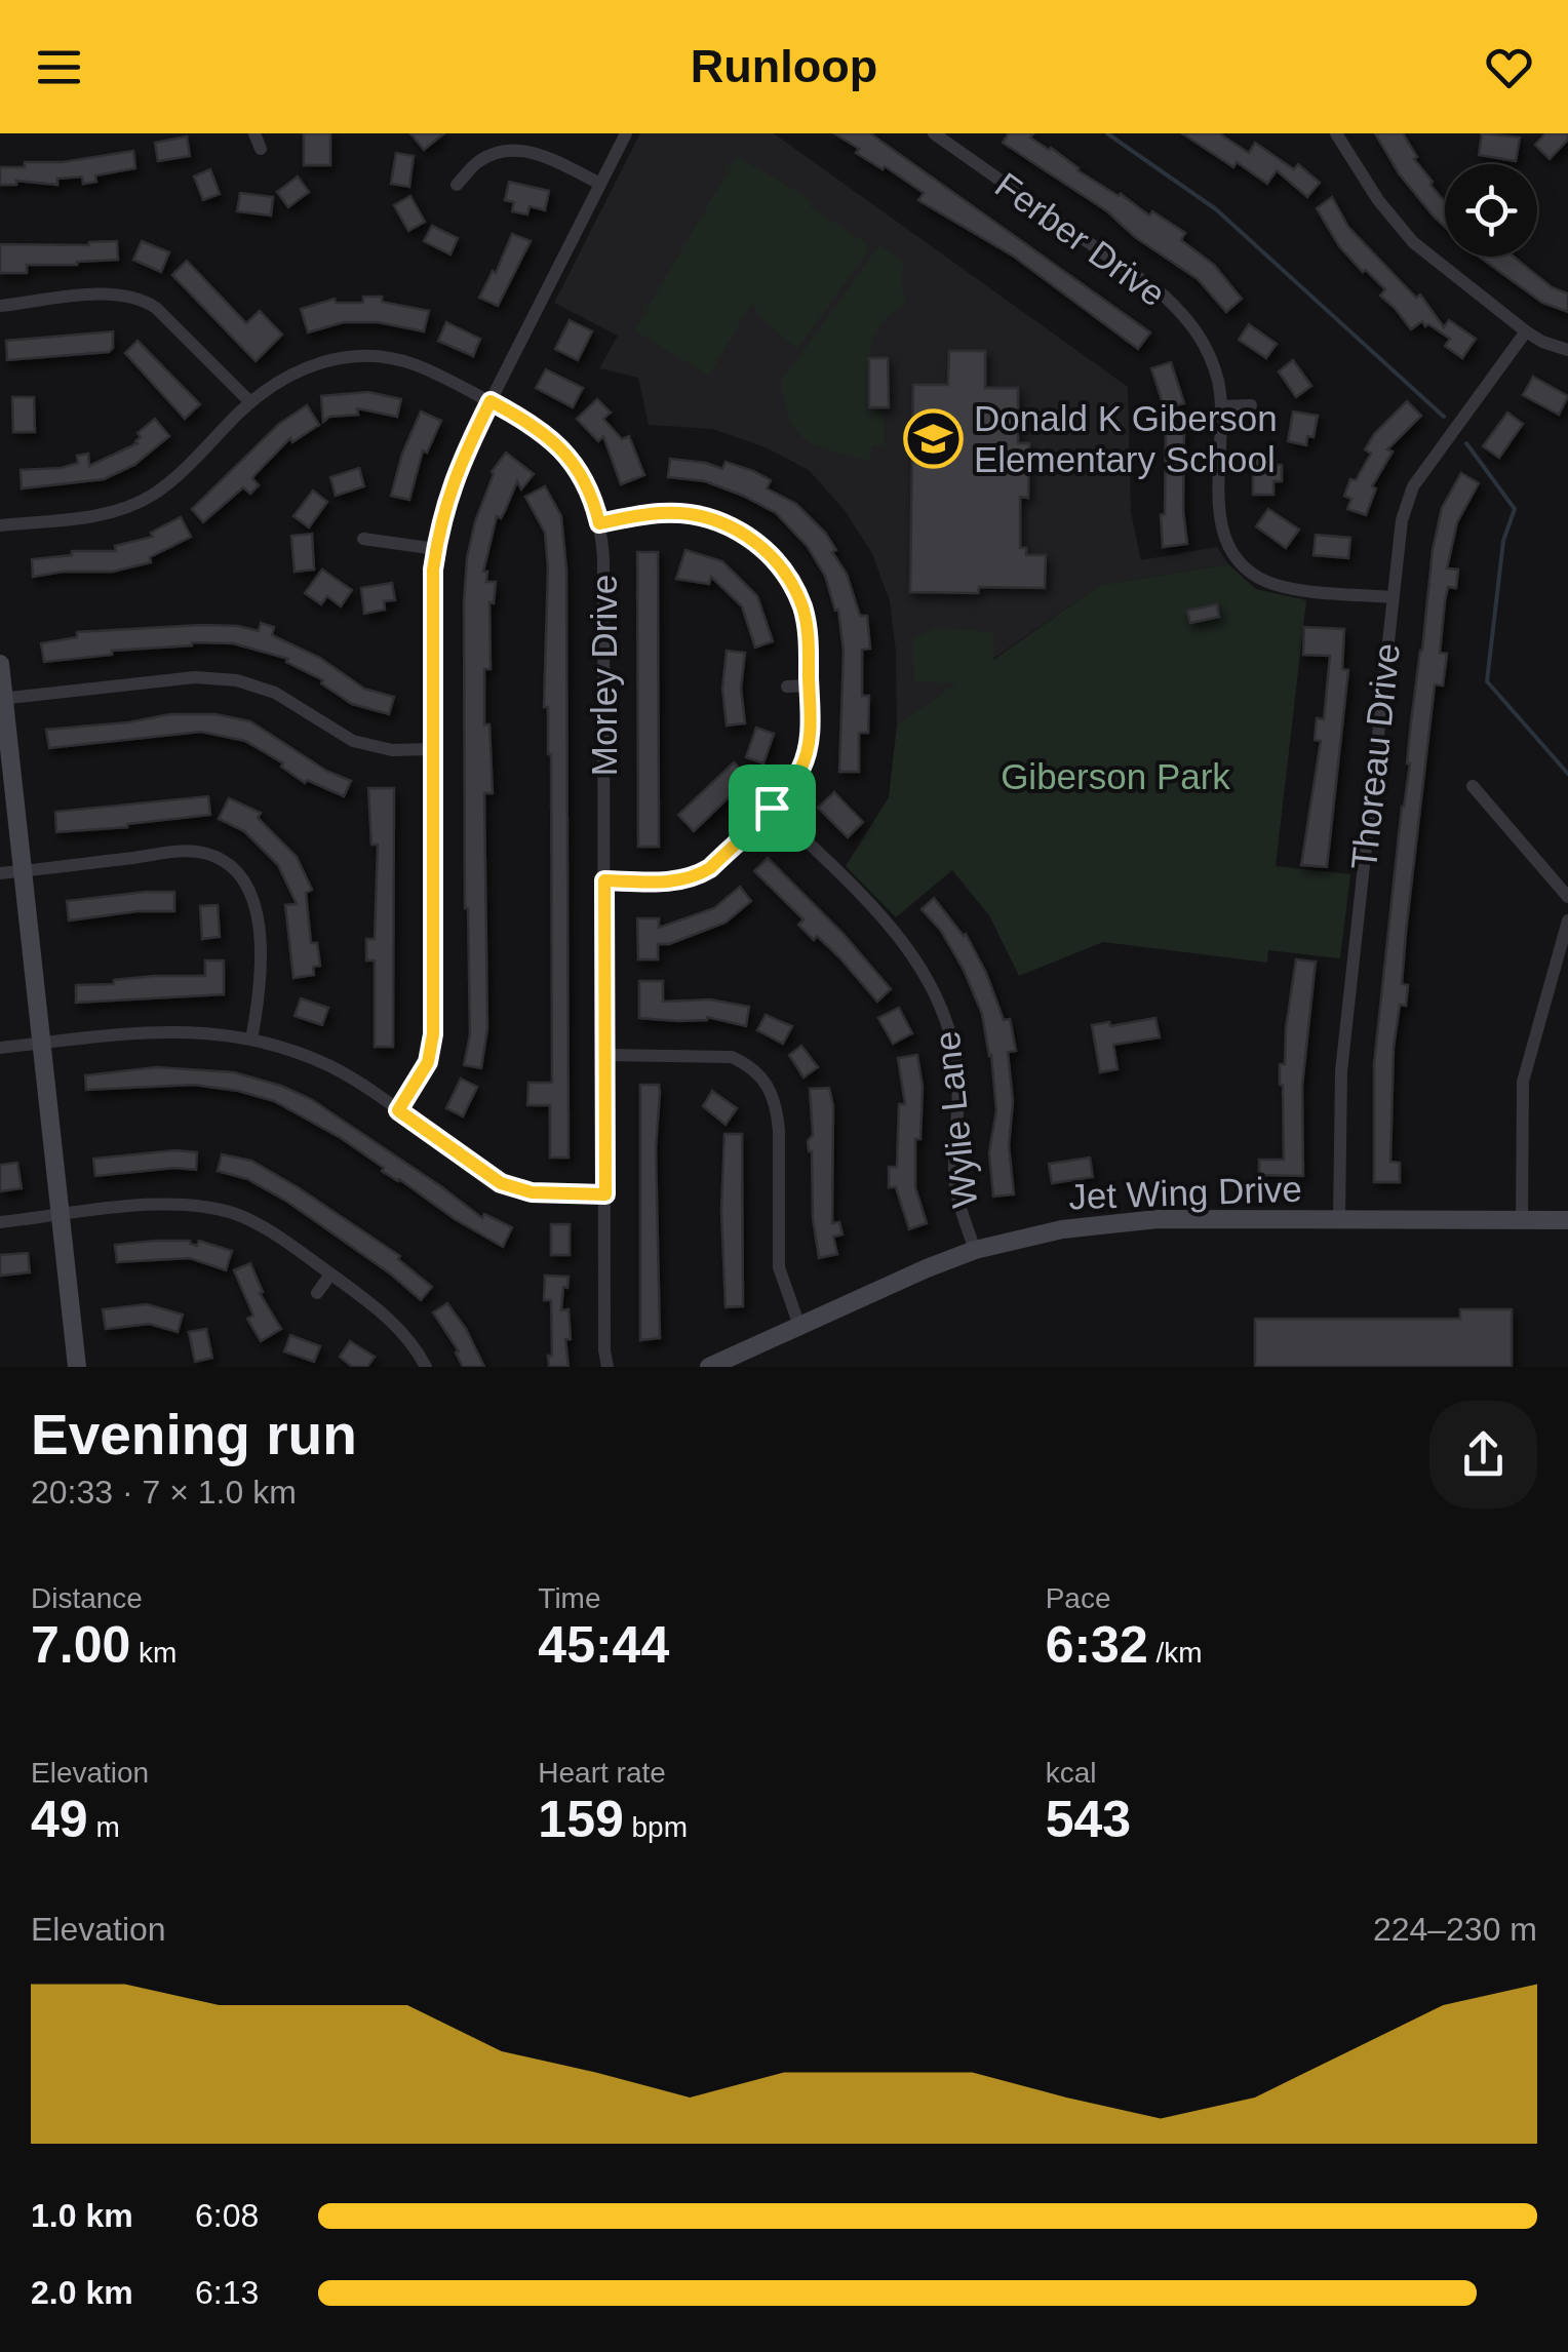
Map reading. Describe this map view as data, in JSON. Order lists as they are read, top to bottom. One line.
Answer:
{"streets":{"main road":["Jet Wing Drive"],"street":["Ferber Drive","Morley Drive","Thoreau Drive","Wylie Lane"]},"crossings":[["Ferber Drive","Thoreau Drive"],["Thoreau Drive","Jet Wing Drive"],["Wylie Lane","Jet Wing Drive"]],"parks":["Giberson Park"],"places":{"school or university":["Donald K Giberson Elementary School"]},"page":{"header":"Runloop","heading":["Evening run","20:33 · 7 × 1.0 km"],"stats":[["Distance","7.00 km"],["Time","45:44"],["Pace","6:32 /km"],["Elevation","49 m"],["Heart rate","159 bpm"],["kcal","543"]],"chart":["Elevation","224–230 m"],"list":[{"name":"1.0 km","note":"6:08"},{"name":"2.0 km","note":"6:13"}]}}
